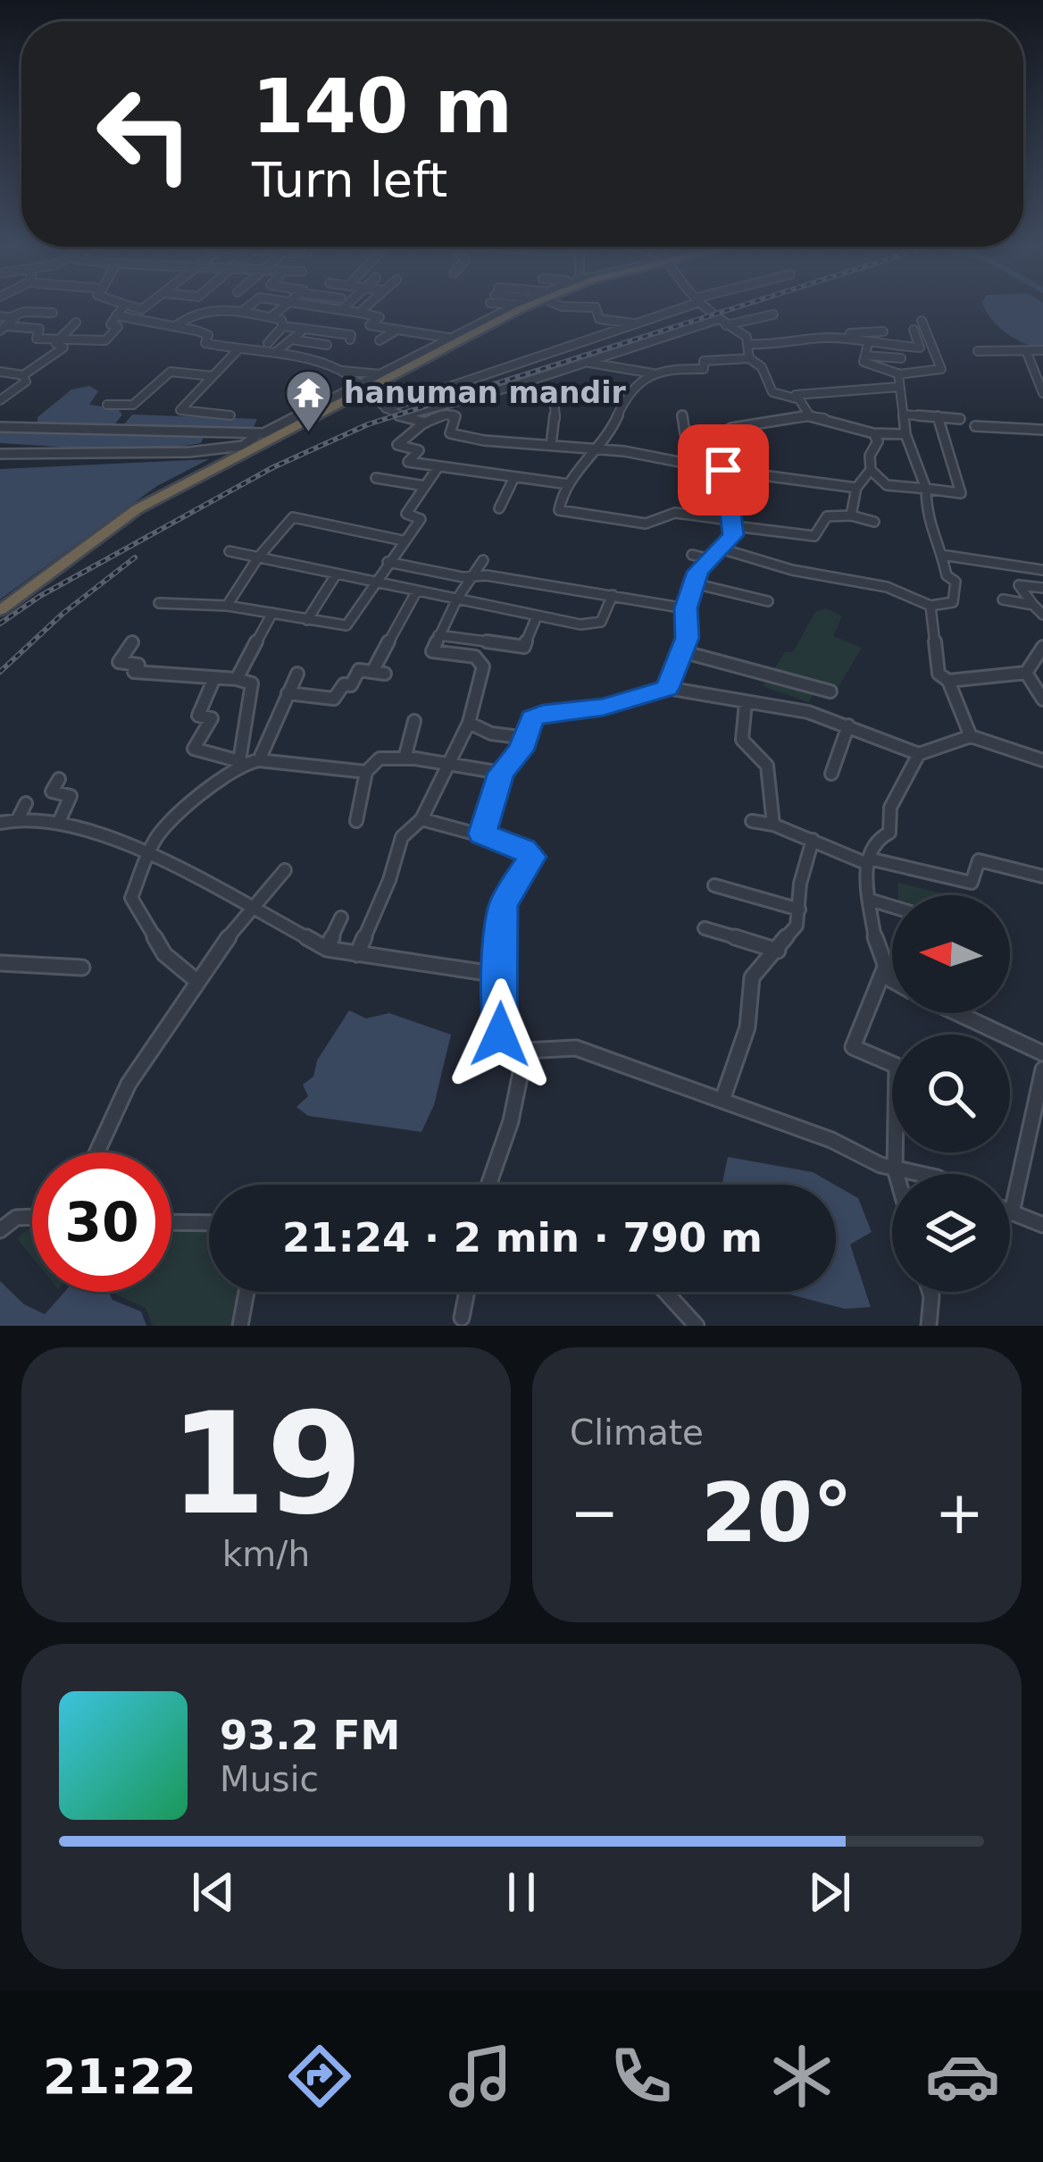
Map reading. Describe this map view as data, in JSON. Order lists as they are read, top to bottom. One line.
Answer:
{"places":{"temple":["hanuman mandir"]},"north":"left","page":{"turn":["140 m","Turn left"],"limit":"30","trip":"21:24 · 2 min · 790 m","tile":[["19","km/h"],"Climate"],"heat":["−","20°","+"],"song":["93.2 FM","Music"],"tabs":"21:22"}}
